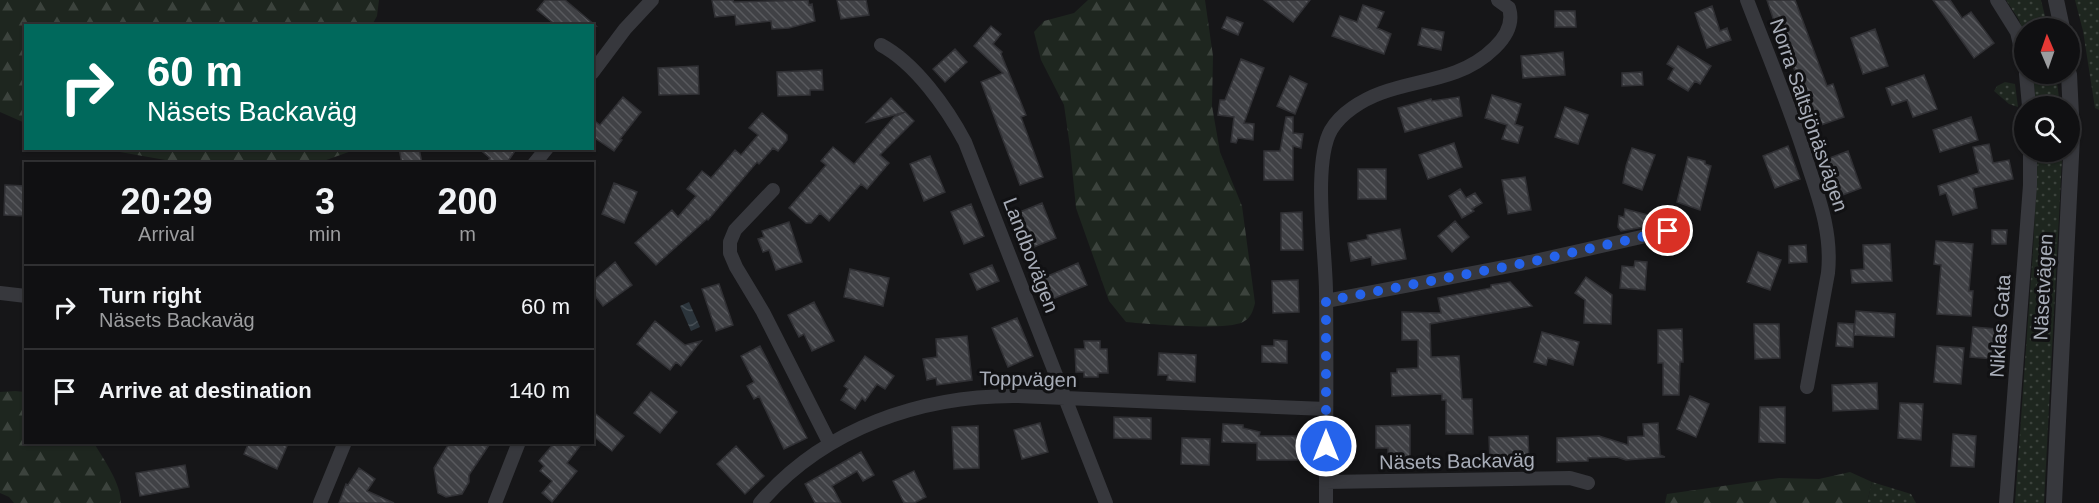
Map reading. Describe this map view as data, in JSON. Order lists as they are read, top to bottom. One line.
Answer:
{"streets":{"street":["Norra Saltsjönäsvägen","Landbovägen","Näsetvägen","Niklas Gata","Toppvägen","Näsets Backaväg"]},"crossings":[["Landbovägen","Toppvägen"]],"north":"top","page":{"turn":["60 m","Näsets Backaväg"],"eta":["20:29","Arrival","3","min","200","m"],"list":[{"name":"Turn right","note":"Näsets Backaväg","value":"60 m"},{"name":"Arrive at destination","value":"140 m"}]}}
